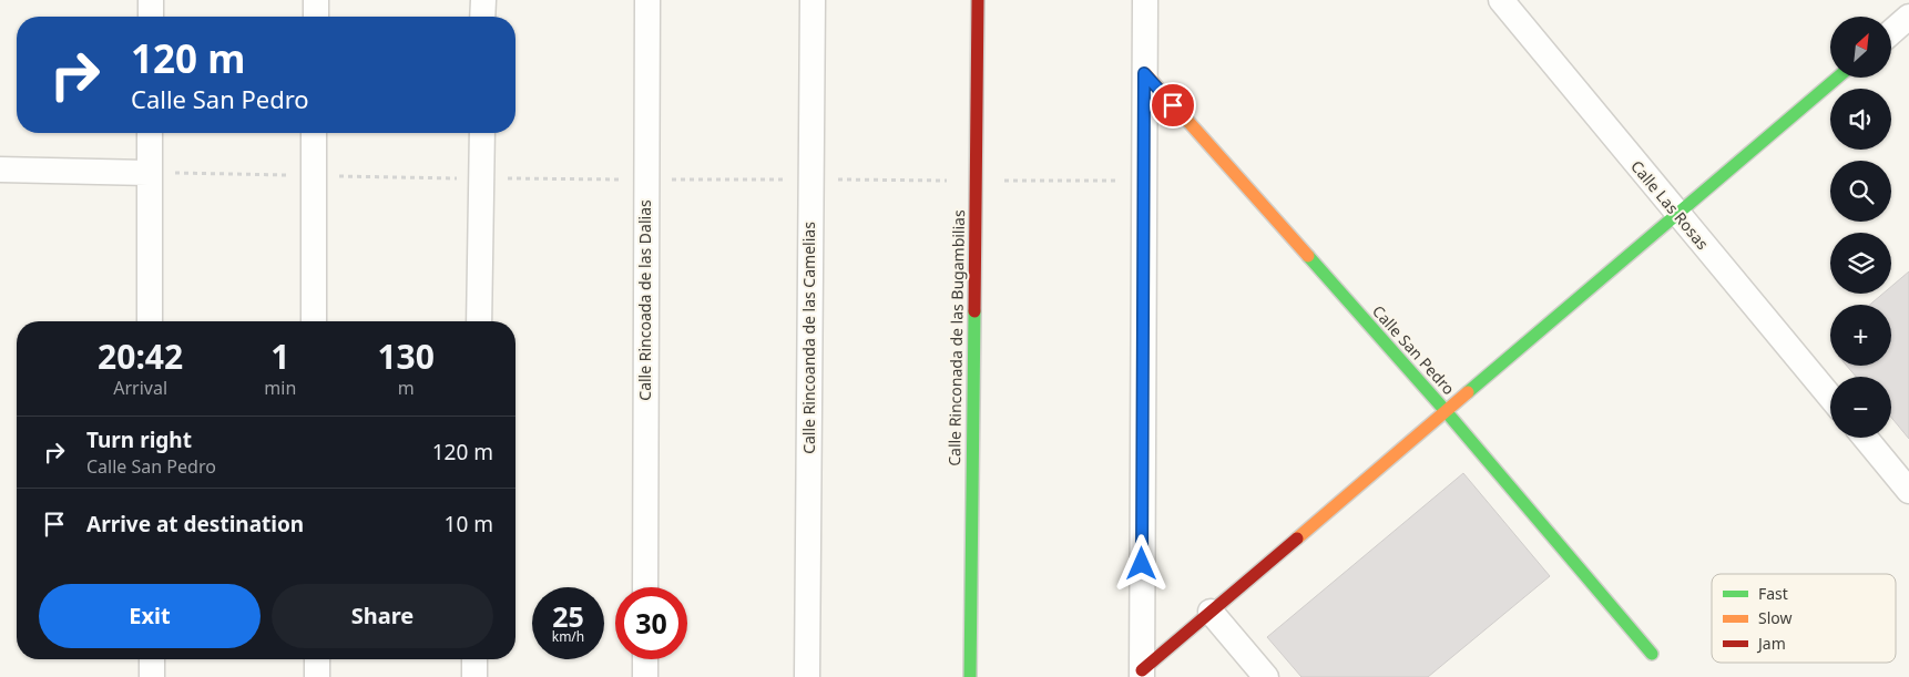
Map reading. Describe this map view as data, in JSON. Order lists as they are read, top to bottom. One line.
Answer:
{"streets":{"street":["Calle Las Rosas","Calle Rincoada de las Dalias","Calle Rincoanda de las Camelias","Calle Rinconada de las Bugambilias","Calle San Pedro"]},"legend":["Fast","Slow","Jam"],"north":"top right","page":{"map_buttons":["+","−"],"turn":["120 m","Calle San Pedro"],"eta":["20:42","Arrival","1","min","130","m"],"list":[{"name":"Turn right","note":"Calle San Pedro","value":"120 m"},{"name":"Arrive at destination","value":"10 m"}],"buttons":["Exit","Share"],"speed":"25 km/h","limit":"30"}}
